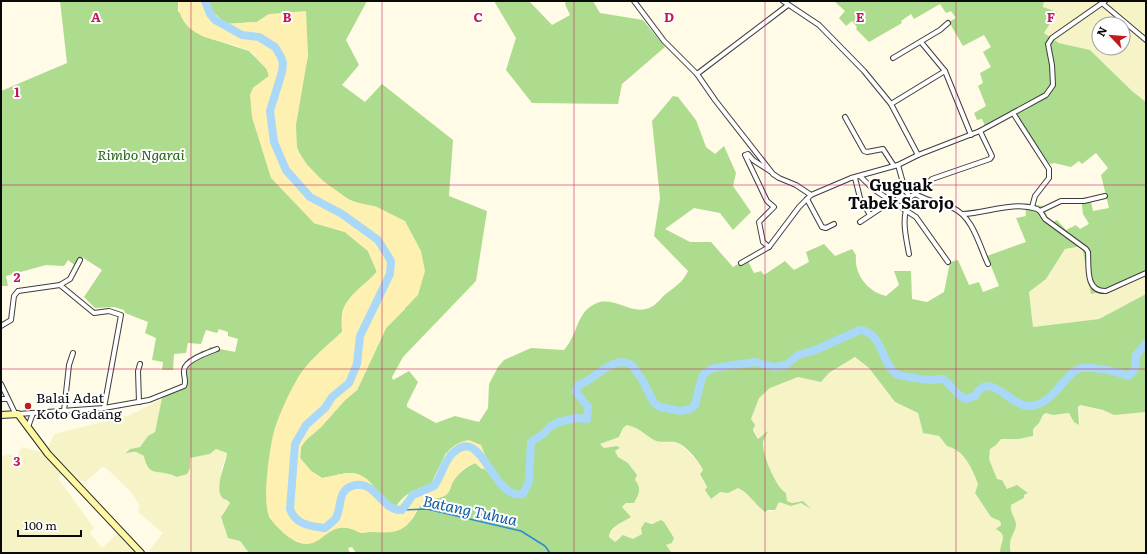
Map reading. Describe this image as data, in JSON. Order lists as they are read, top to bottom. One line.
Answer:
{"districts":["Guguak Tabek Sarojo"],"water":["Batang Tuhua"],"parks":["Rimbo Ngarai"],"places":["Balai Adat Koto Gadang"],"scale_bar":"100 m","north":"top left","grid":{"columns":["A","B","C","D","E","F"],"rows":["1","2","3"]}}
